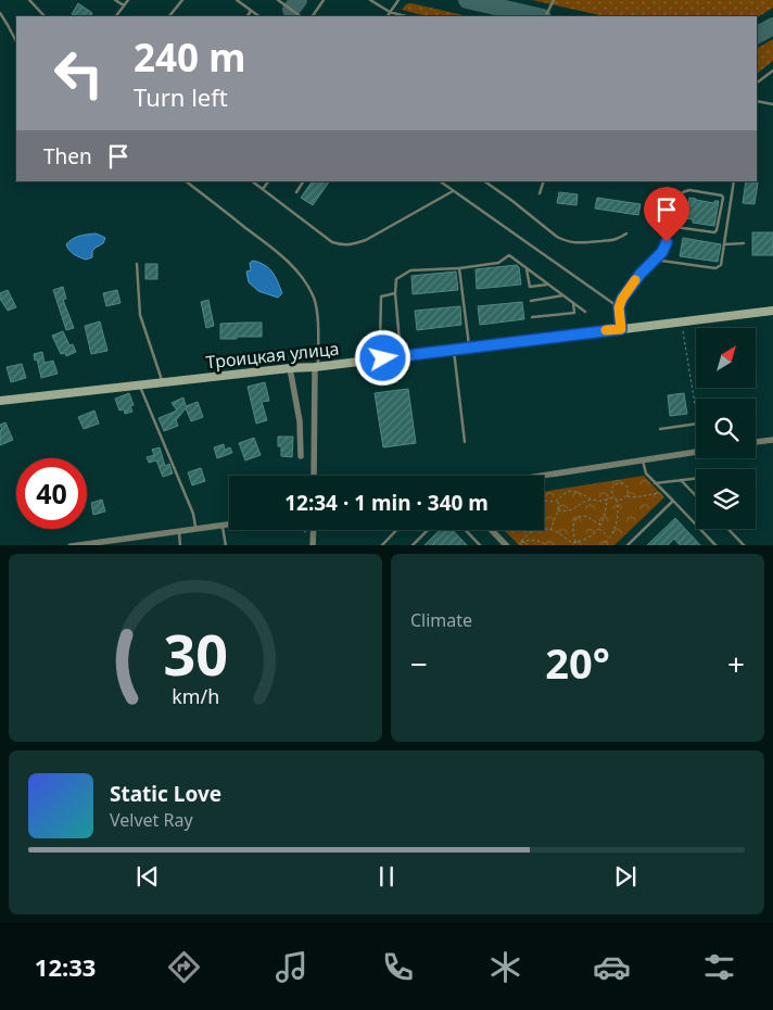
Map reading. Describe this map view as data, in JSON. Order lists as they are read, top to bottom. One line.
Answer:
{"streets":{"street":["Троицкая улица"]},"north":"top right","page":{"turn":["240 m","Turn left"],"then":"Then","limit":"40","trip":"12:34 · 1 min · 340 m","tile":"Climate","heat":["−","20°","+"],"song":["Static Love","Velvet Ray"],"tabs":"12:33","gauge":["30","km/h"]}}
